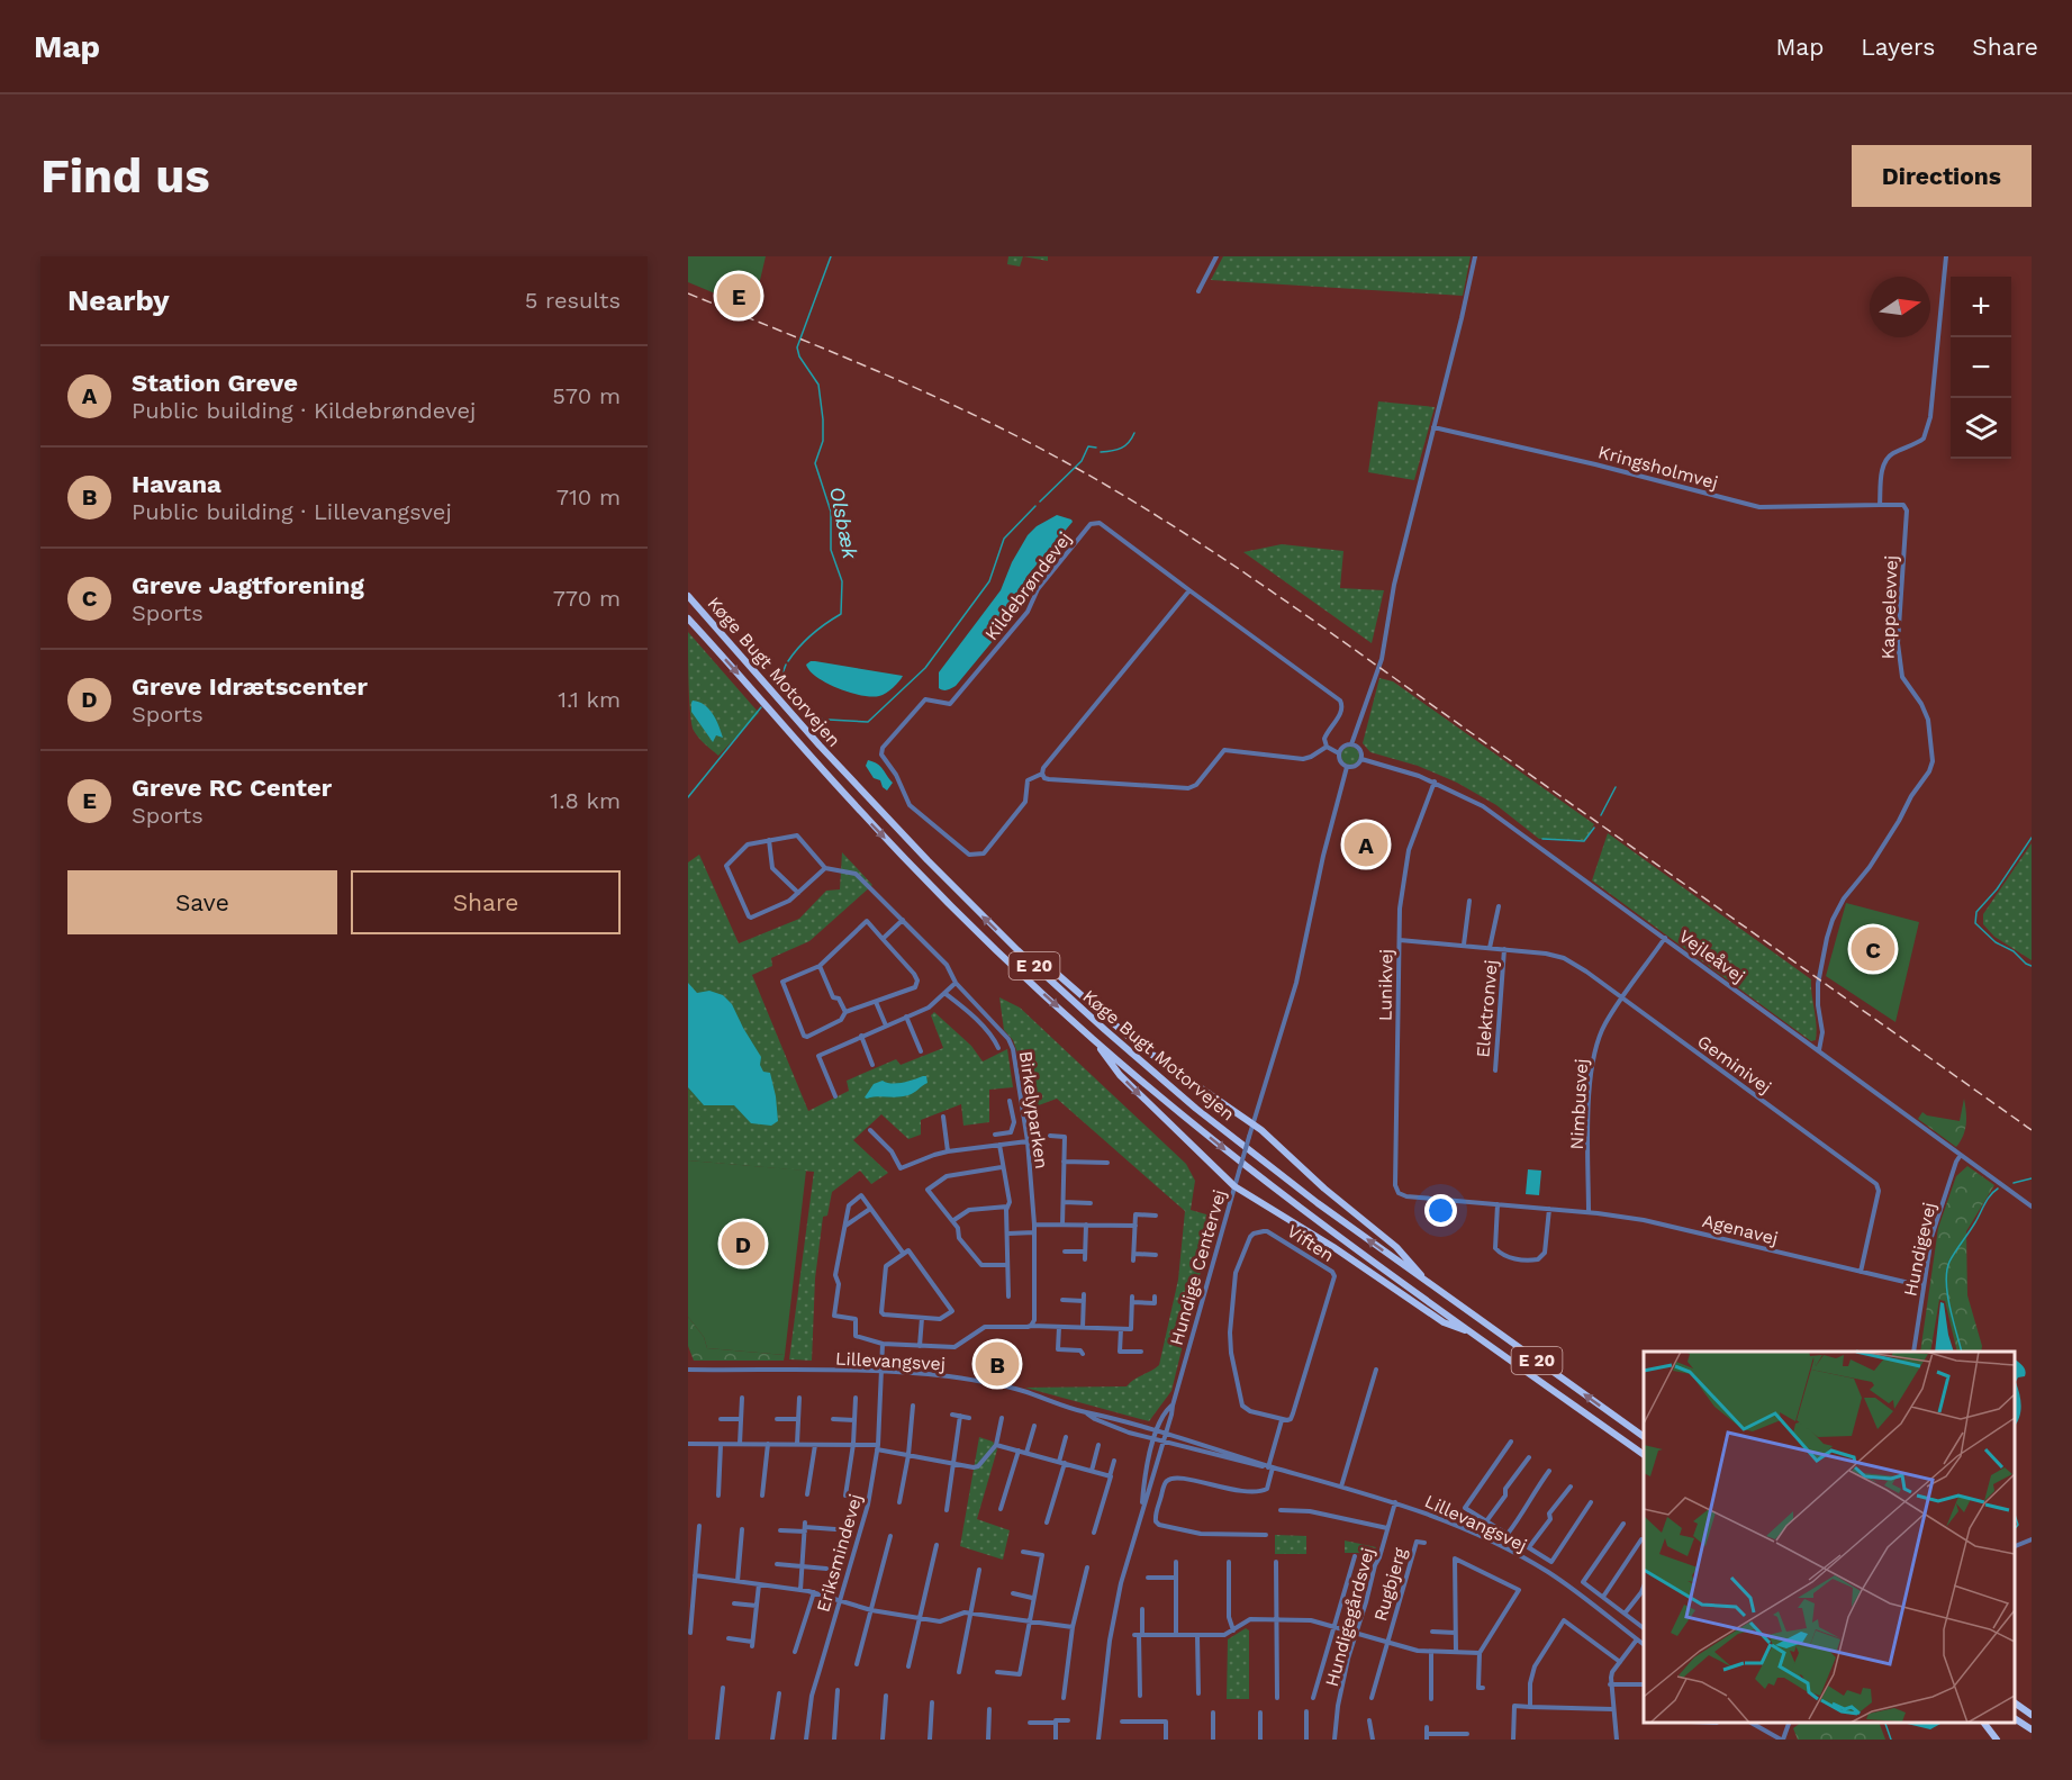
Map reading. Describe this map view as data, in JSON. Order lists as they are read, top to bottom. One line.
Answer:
{"streets":{"highway":["Køge Bugt Motorvejen","E 20"],"street":["Kringsholmvej","Kildebrøndevej","Kappelevvej","Vejleåvej","Lunikvej","Elektronvej","Geminivej","Nimbusvej","Birkelyparken","Agenavej","Viften","Hundigevej","Hundige Centervej","Lillevangsvej","Eriksmindevej","Rugbjerg","Hundigegårdsvej"]},"crossings":[["Kringsholmvej","Kappelevvej"],["Kappelevvej","Vejleåvej"],["Vejleåvej","Lunikvej"],["Vejleåvej","Nimbusvej"],["Vejleåvej","Hundigevej"],["Lunikvej","Geminivej"],["Lunikvej","Agenavej"],["Elektronvej","Geminivej"],["Geminivej","Nimbusvej"],["Geminivej","Agenavej"],["Nimbusvej","Agenavej"],["Agenavej","Hundigevej"],["Viften","Lillevangsvej"],["Hundige Centervej","Lillevangsvej"],["Lillevangsvej","Eriksmindevej"],["Lillevangsvej","Hundigegårdsvej"],["Rugbjerg","Hundigegårdsvej"]],"water":["Olsbæk"],"north":"right","page":{"header":"Map","nav":["Map","Layers","Share"],"buttons":["Directions",["Save","Share"]],"title":"Find us","heading":["Nearby","5 results"],"pins":["E","A","C","D","B"],"map_buttons":["+","−"],"list":[{"mark":"A","name":"Station Greve","note":"Public building · Kildebrøndevej","value":"570 m"},{"mark":"B","name":"Havana","note":"Public building · Lillevangsvej","value":"710 m"},{"mark":"C","name":"Greve Jagtforening","note":"Sports","value":"770 m"},{"mark":"D","name":"Greve Idrætscenter","note":"Sports","value":"1.1 km"},{"mark":"E","name":"Greve RC Center","note":"Sports","value":"1.8 km"}]}}
